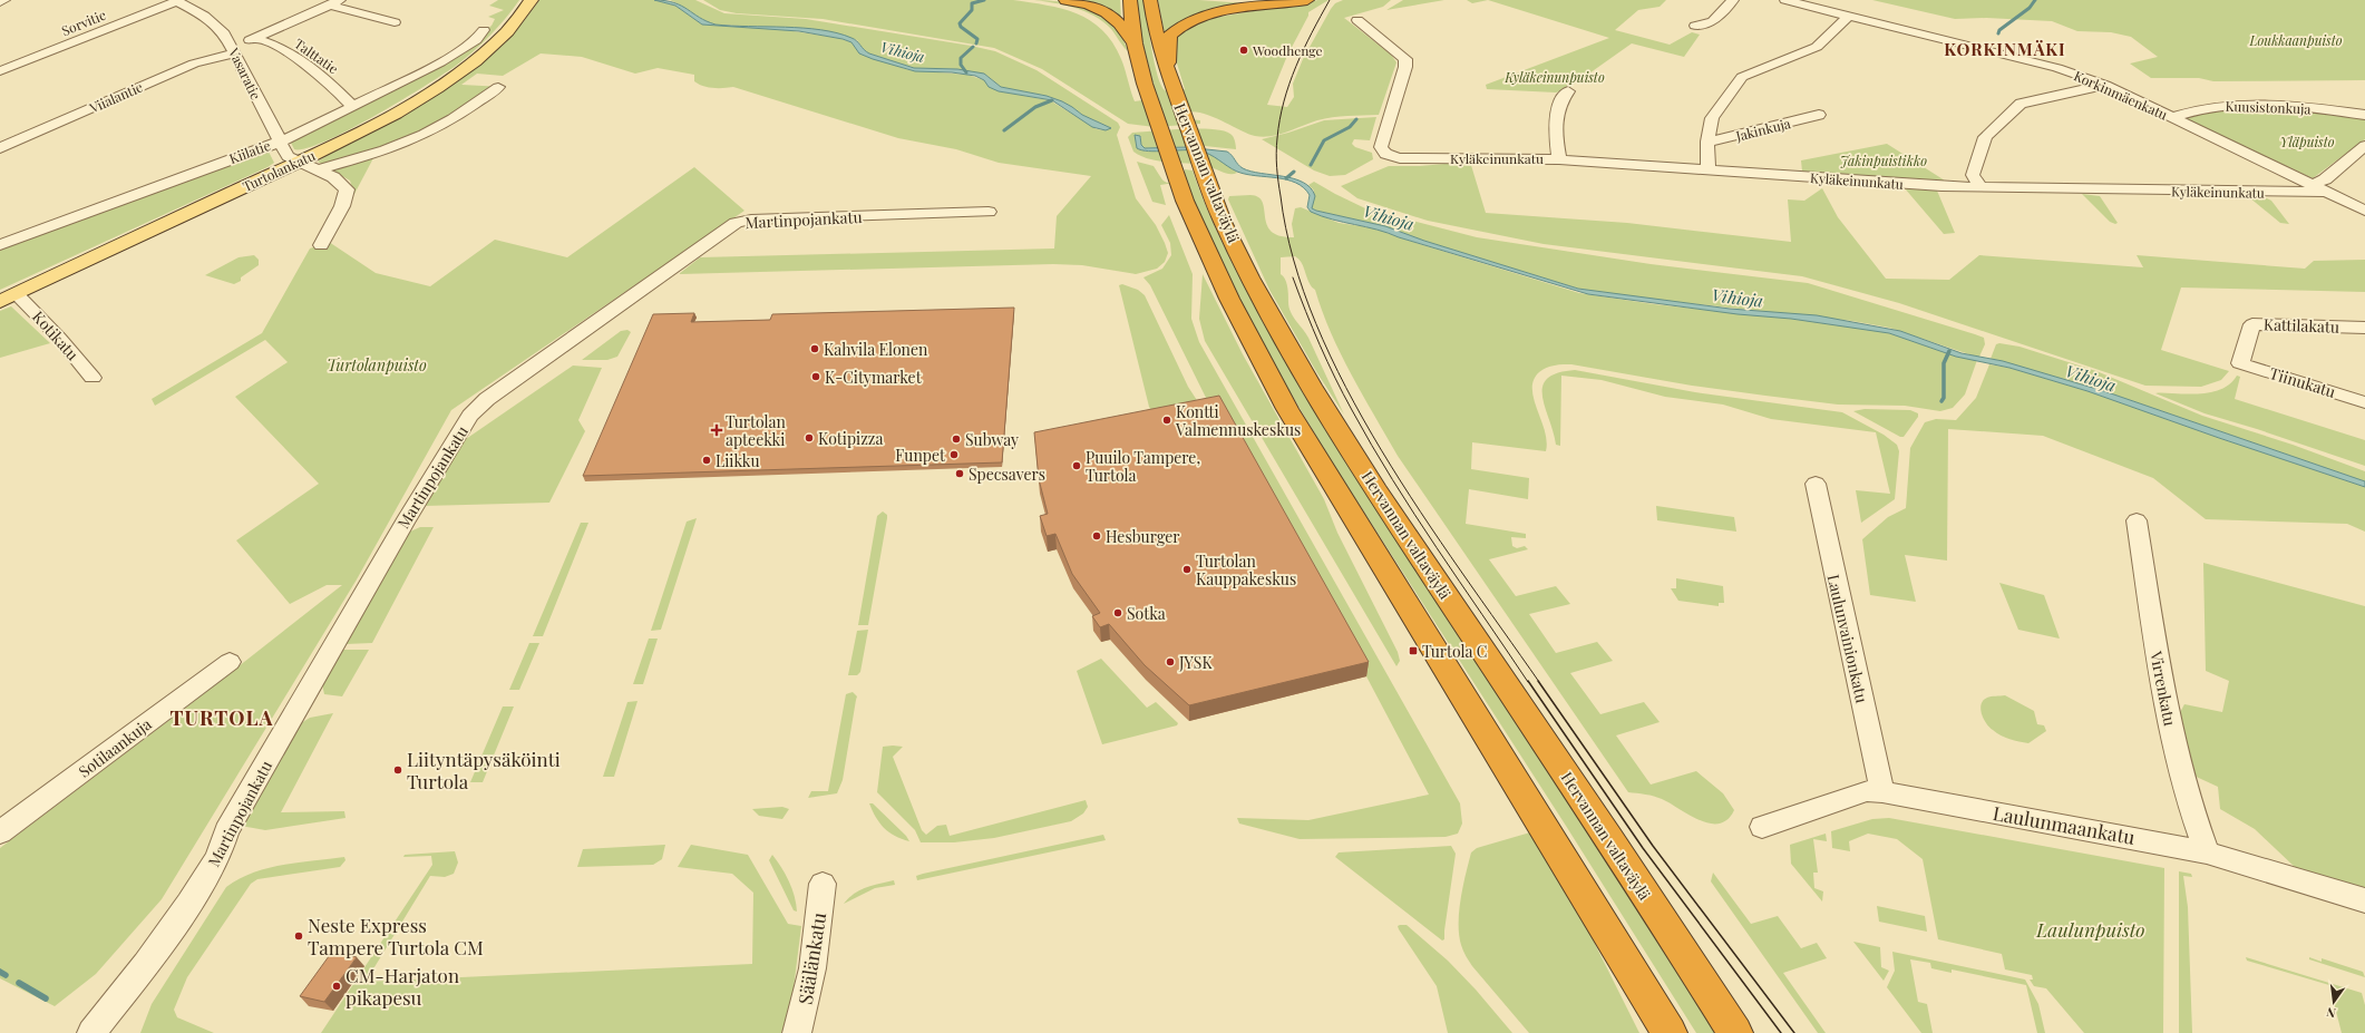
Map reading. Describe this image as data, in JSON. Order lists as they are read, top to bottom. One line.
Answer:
{"streets":{"highway":["Hervannan valtaväylä"],"main road":["Turtolankatu"],"street":["Sorvitie","Talttatie","Vasaratie","Korkinmäenkatu","Viialantie","Kuusistonkuja","Jakinkuja","Kiilatie","Kyläkeinunkatu","Martinpojankatu","Kattilakatu","Kotikatu","Tiinukatu","Laulunvainionkatu","Virrenkatu","Sotilaankuja","Laulunmaankatu","Säälänkatu"]},"crossings":[["Sorvitie","Vasaratie"],["Talttatie","Viialantie"],["Talttatie","Kiilatie"],["Vasaratie","Viialantie"],["Vasaratie","Kiilatie"],["Vasaratie","Turtolankatu"],["Korkinmäenkatu","Kuusistonkuja"],["Korkinmäenkatu","Kyläkeinunkatu"],["Turtolankatu","Kotikatu"],["Kattilakatu","Tiinukatu"],["Laulunvainionkatu","Laulunmaankatu"],["Virrenkatu","Laulunmaankatu"]],"districts":["KORKINMÄKI","TURTOLA"],"water":["Vihioja"],"parks":["Loukkaanpuisto","Kyläkeinunpuisto","Yläpuisto","Jakinpuistikko","Turtolanpuisto","Laulunpuisto"],"places":{"other":["Woodhenge","Kahvila Elonen","K-Citymarket","Kontti Valmennuskeskus","Kotipizza","Subway","Funpet","Liikku","Puuilo Tampere, Turtola","Specsavers","Hesburger","Turtolan Kauppakeskus","Sotka","JYSK","Liityntäpysäköinti Turtola","Neste Express Tampere Turtola CM","CM-Harjaton pikapesu"],"health":["Turtolan apteekki"],"transit":["Turtola C"]},"north":"bottom"}
